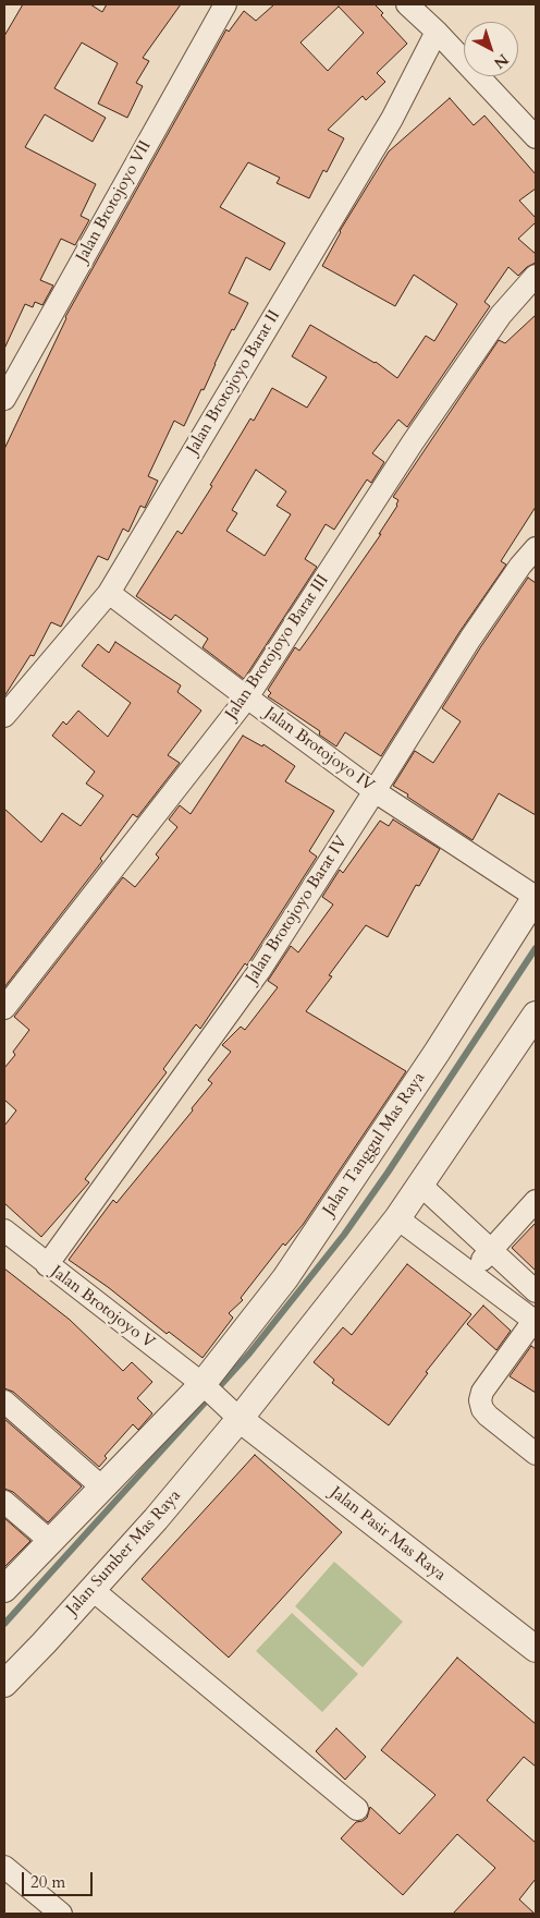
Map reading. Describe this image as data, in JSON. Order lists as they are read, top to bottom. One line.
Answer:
{"streets":{"street":["Jalan Brotojoyo VII","Jalan Brotojoyo Barat II","Jalan Brotojoyo Barat III","Jalan Brotojoyo IV","Jalan Brotojoyo Barat IV","Jalan Tanggul Mas Raya","Jalan Brotojoyo V","Jalan Pasir Mas Raya","Jalan Sumber Mas Raya"]},"crossings":[["Jalan Brotojoyo Barat II","Jalan Brotojoyo IV"],["Jalan Brotojoyo Barat III","Jalan Brotojoyo IV"],["Jalan Brotojoyo IV","Jalan Brotojoyo Barat IV"],["Jalan Brotojoyo IV","Jalan Tanggul Mas Raya"],["Jalan Brotojoyo Barat IV","Jalan Brotojoyo V"],["Jalan Tanggul Mas Raya","Jalan Brotojoyo V"],["Jalan Brotojoyo V","Jalan Pasir Mas Raya"],["Jalan Brotojoyo V","Jalan Sumber Mas Raya"],["Jalan Pasir Mas Raya","Jalan Sumber Mas Raya"]],"scale_bar":"20 m","north":"bottom right"}
